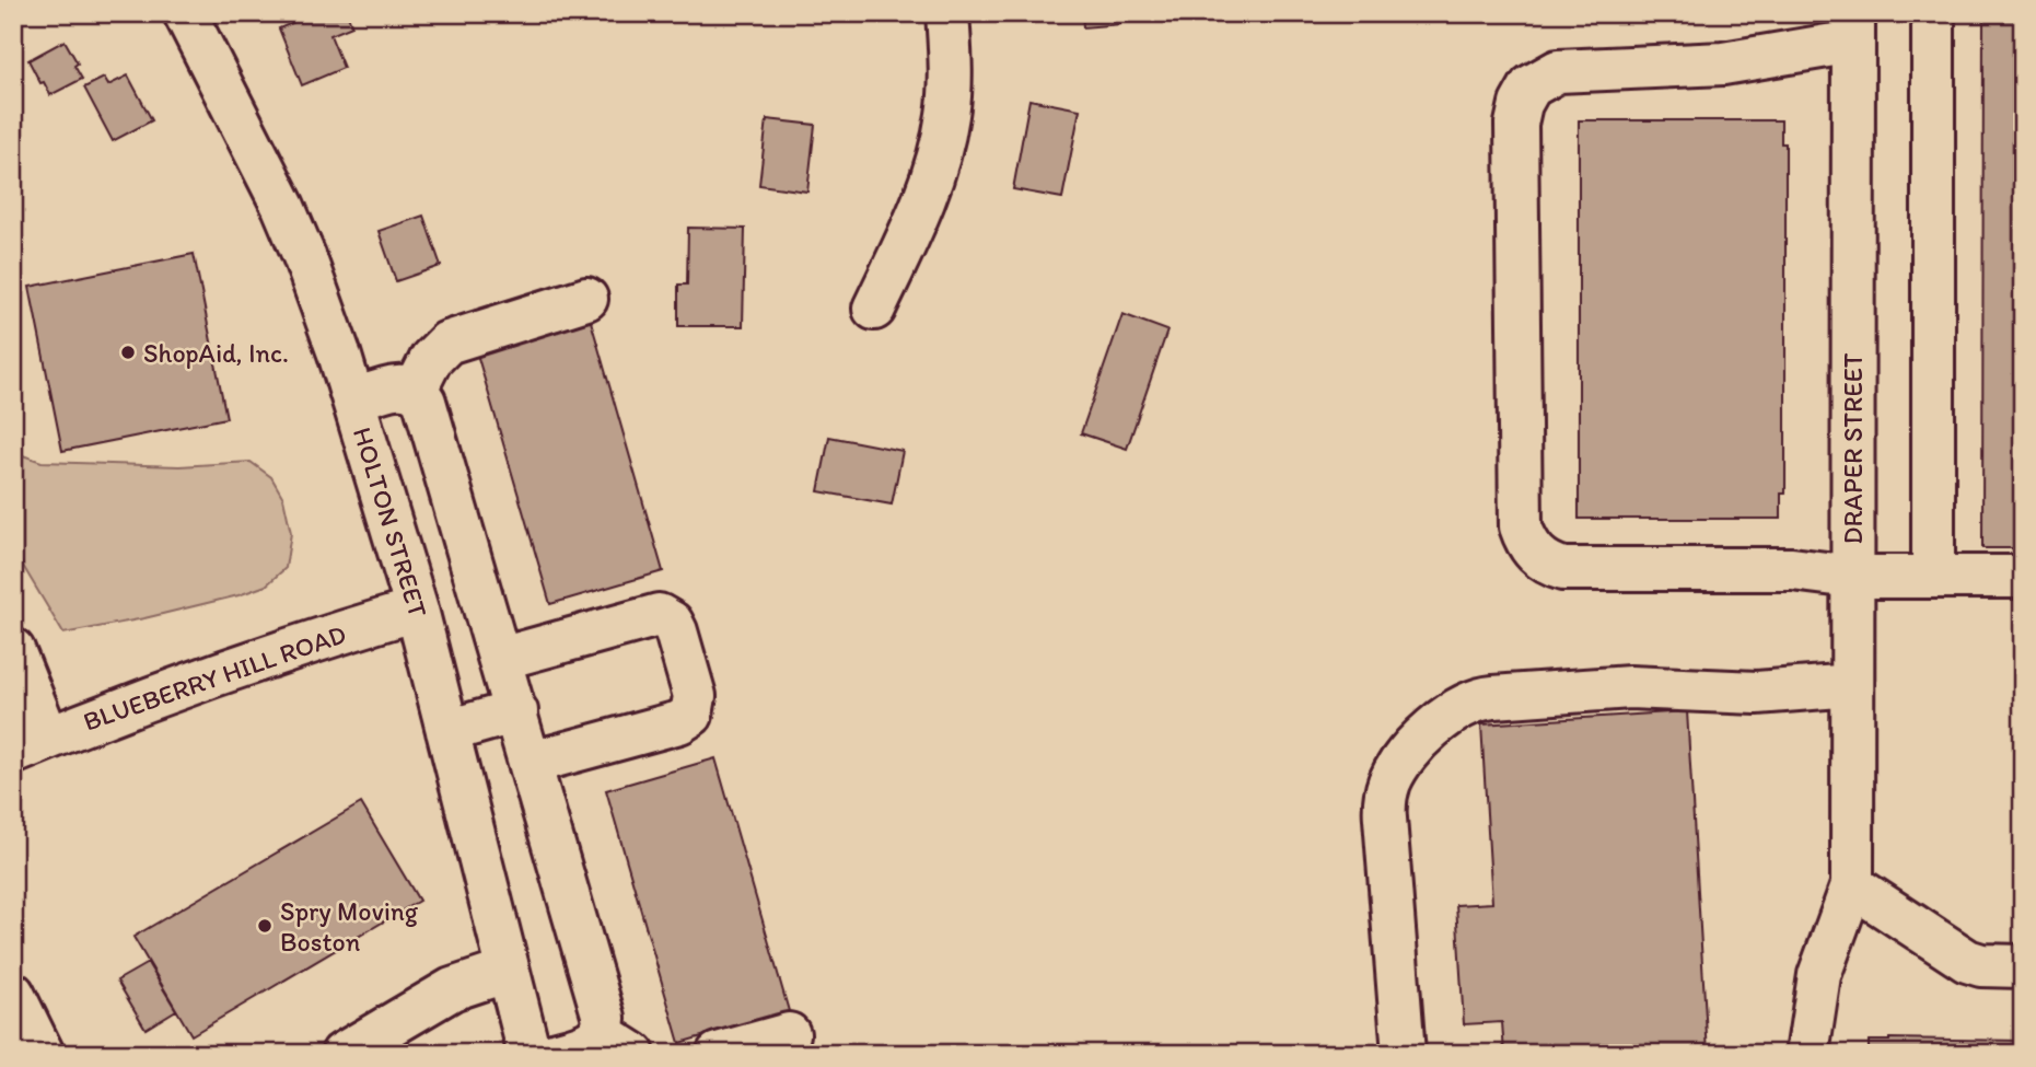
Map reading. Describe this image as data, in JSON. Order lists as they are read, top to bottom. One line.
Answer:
{"streets":{"street":["DRAPER STREET","HOLTON STREET","BLUEBERRY HILL ROAD"]},"crossings":[["HOLTON STREET","BLUEBERRY HILL ROAD"]],"places":["ShopAid, Inc.","Spry Moving Boston"]}
